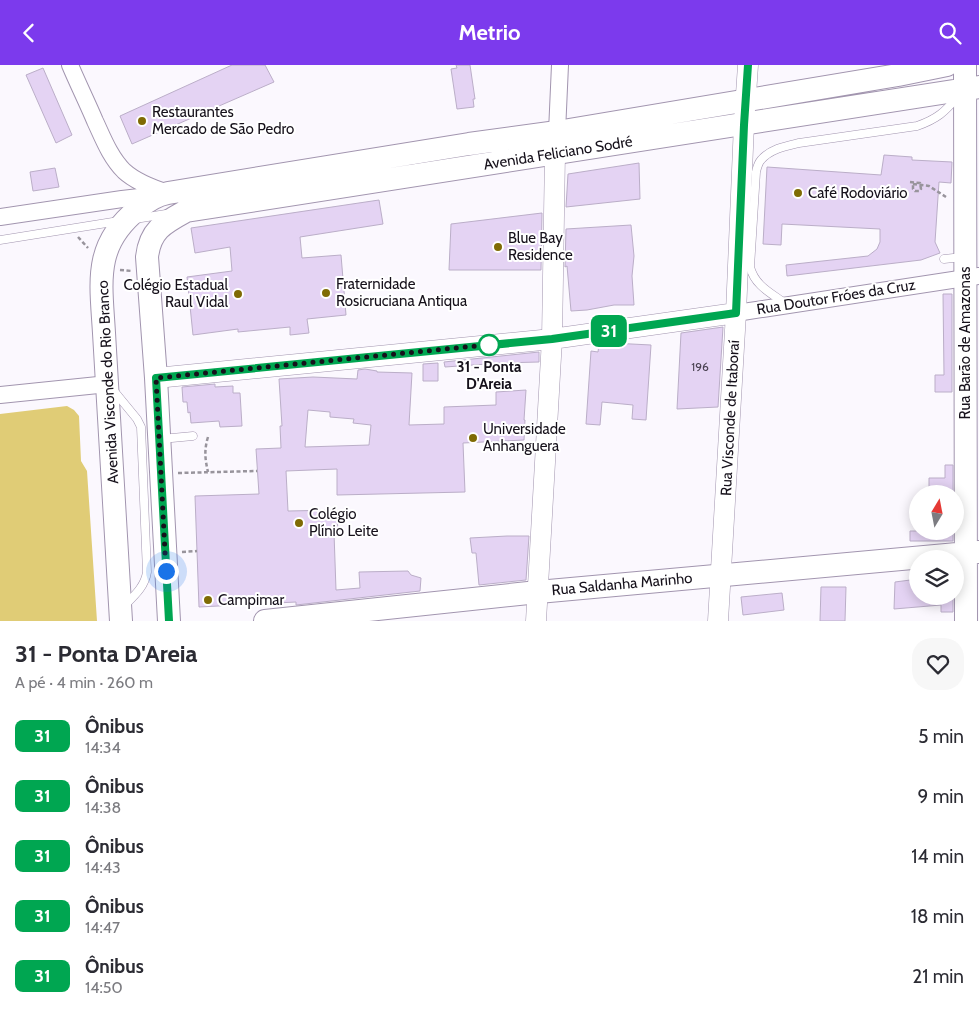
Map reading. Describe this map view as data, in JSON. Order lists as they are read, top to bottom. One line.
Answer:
{"streets":{"main road":["Avenida Feliciano Sodré","Rua Barão de Amazonas","Avenida Visconde do Rio Branco","Rua Saldanha Marinho"],"street":["Rua Doutor Fróes da Cruz","Rua Visconde de Itaboraí"]},"crossings":[["Avenida Feliciano Sodré","Rua Doutor Fróes da Cruz"],["Avenida Feliciano Sodré","Rua Barão de Amazonas"],["Avenida Feliciano Sodré","Avenida Visconde do Rio Branco"],["Avenida Feliciano Sodré","Rua Visconde de Itaboraí"],["Rua Doutor Fróes da Cruz","Rua Barão de Amazonas"],["Rua Doutor Fróes da Cruz","Rua Visconde de Itaboraí"],["Rua Barão de Amazonas","Rua Saldanha Marinho"],["Rua Visconde de Itaboraí","Rua Saldanha Marinho"]],"places":["Restaurantes Mercado de São Pedro","Café Rodoviário","Blue Bay Residence","Fraternidade Rosicruciana Antiqua","Colégio Estadual Raul Vidal","31 - Ponta D'Areia","Universidade Anhanguera","Colégio Plínio Leite","Campimar"],"lines":["bus line 31"],"house_numbers":["196"],"north":"top","page":{"header":"Metrio","on_map":"31","heading":["31 - Ponta D'Areia","A pé · 4 min · 260 m"],"list":[{"mark":"31","name":"Ônibus","note":"14:34","value":"5 min"},{"mark":"31","name":"Ônibus","note":"14:38","value":"9 min"},{"mark":"31","name":"Ônibus","note":"14:43","value":"14 min"},{"mark":"31","name":"Ônibus","note":"14:47","value":"18 min"},{"mark":"31","name":"Ônibus","note":"14:50","value":"21 min"}]}}
